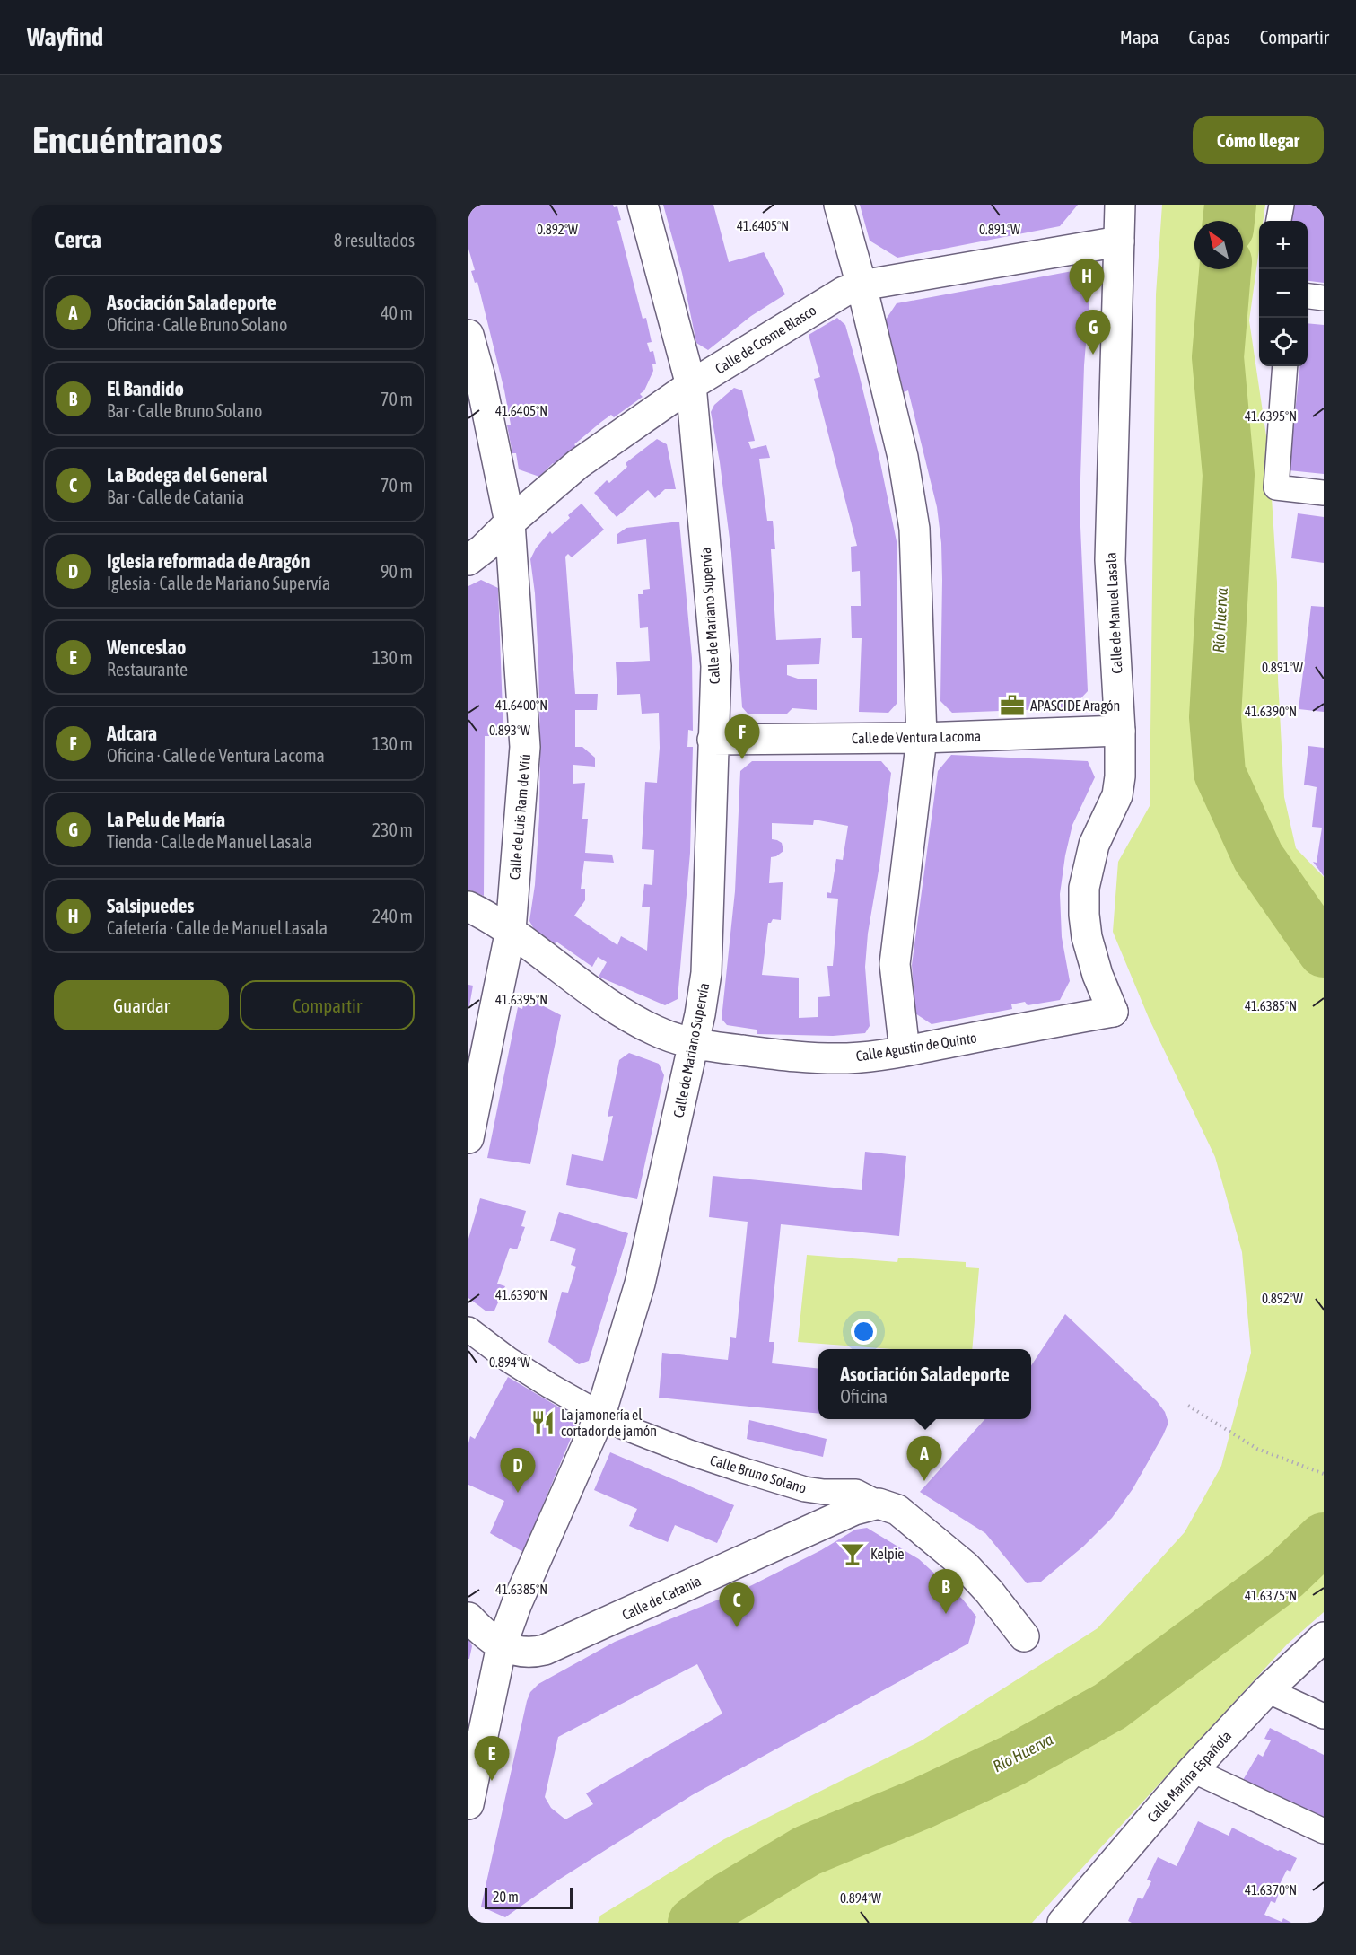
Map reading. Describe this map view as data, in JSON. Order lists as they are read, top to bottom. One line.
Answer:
{"streets":{"street":["Calle de Cosme Blasco","Calle de Manuel Lasala","Calle de Mariano Supervía","Calle de Ventura Lacoma","Calle de Luis Ram de Viú","Calle Agustín de Quinto","Calle Bruno Solano","Calle de Catania","Calle Marina Española"]},"crossings":[["Calle de Cosme Blasco","Calle de Manuel Lasala"],["Calle de Cosme Blasco","Calle de Mariano Supervía"],["Calle de Cosme Blasco","Calle de Luis Ram de Viú"],["Calle de Manuel Lasala","Calle de Ventura Lacoma"],["Calle de Manuel Lasala","Calle Agustín de Quinto"],["Calle de Mariano Supervía","Calle de Ventura Lacoma"],["Calle de Mariano Supervía","Calle Agustín de Quinto"],["Calle de Mariano Supervía","Calle Bruno Solano"],["Calle de Mariano Supervía","Calle de Catania"],["Calle de Luis Ram de Viú","Calle Agustín de Quinto"],["Calle Bruno Solano","Calle de Catania"]],"water":["Río Huerva"],"places":{"office":["APASCIDE Aragón"],"restaurant":["La jamonería el cortador de jamón"],"bar":["Kelpie"]},"scale_bar":"20 m","north":"top left","page":{"header":"Wayfind","nav":["Mapa","Capas","Compartir"],"buttons":["Cómo llegar",["Guardar","Compartir"]],"title":"Encuéntranos","heading":["Cerca","8 resultados"],"map_buttons":["+","−"],"pins":["H","G","F","A","D","B","C","E"],"list":[{"mark":"A","name":"Asociación Saladeporte","note":"Oficina · Calle Bruno Solano","value":"40 m"},{"mark":"B","name":"El Bandido","note":"Bar · Calle Bruno Solano","value":"70 m"},{"mark":"C","name":"La Bodega del General","note":"Bar · Calle de Catania","value":"70 m"},{"mark":"D","name":"Iglesia reformada de Aragón","note":"Iglesia · Calle de Mariano Supervía","value":"90 m"},{"mark":"E","name":"Wenceslao","note":"Restaurante","value":"130 m"},{"mark":"F","name":"Adcara","note":"Oficina · Calle de Ventura Lacoma","value":"130 m"},{"mark":"G","name":"La Pelu de María","note":"Tienda · Calle de Manuel Lasala","value":"230 m"},{"mark":"H","name":"Salsipuedes","note":"Cafetería · Calle de Manuel Lasala","value":"240 m"}],"popup":["Asociación Saladeporte","Oficina"],"scale":"20 m"},"coordinates":["41.6405°N","0.892°W","0.891°W","41.6395°N","41.6400°N","41.6390°N","0.893°W","41.6385°N","0.894°W","41.6375°N","41.6370°N"]}
